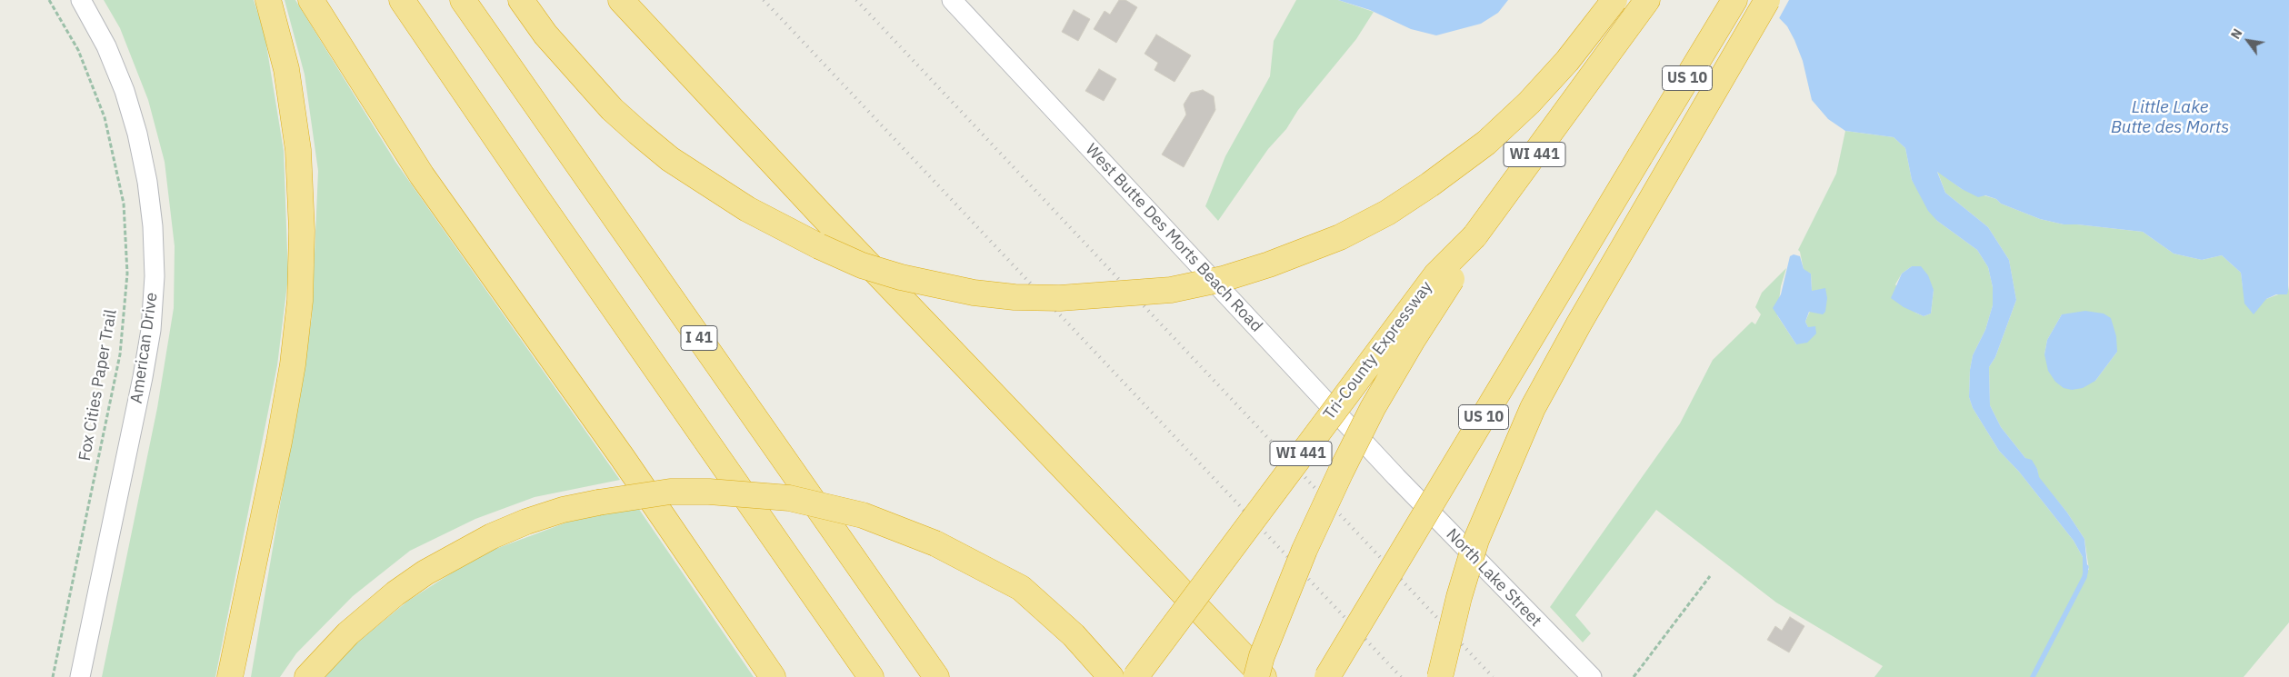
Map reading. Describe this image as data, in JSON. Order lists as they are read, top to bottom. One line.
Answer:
{"streets":{"highway":["US 10","WI 441","I 41","Tri-County Expressway"],"street":["West Butte Des Morts Beach Road","American Drive","North Lake Street"],"path":["Fox Cities Paper Trail"]},"crossings":[["West Butte Des Morts Beach Road","North Lake Street"]],"water":["Little Lake Butte des Morts"],"north":"top left"}
